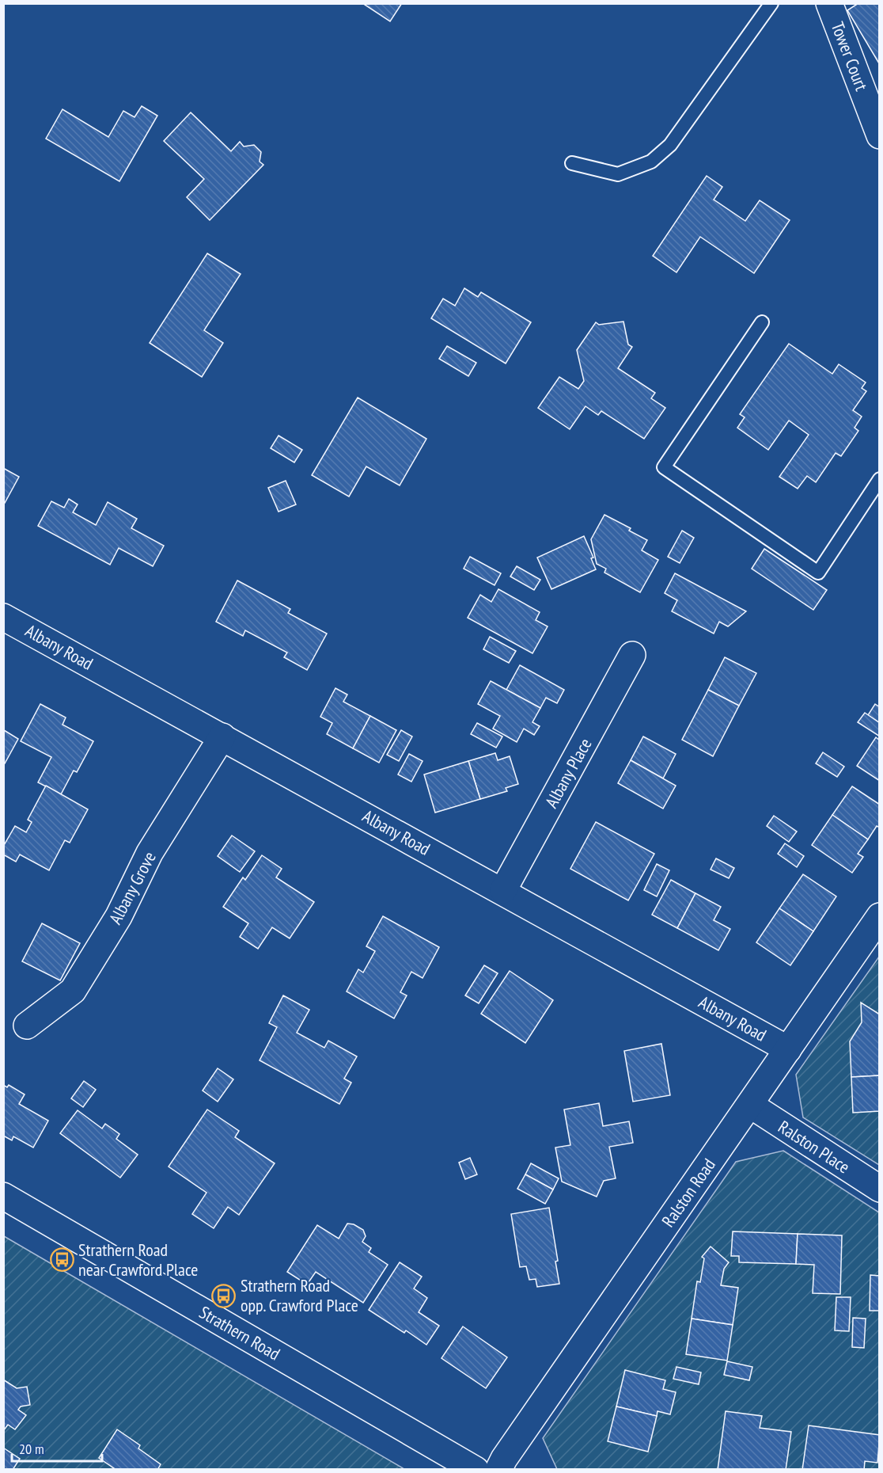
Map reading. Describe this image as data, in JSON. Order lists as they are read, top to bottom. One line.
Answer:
{"streets":{"street":["Tower Court","Albany Road","Albany Place","Albany Grove","Ralston Place","Ralston Road","Strathern Road"]},"crossings":[["Albany Road","Albany Place"],["Albany Road","Albany Grove"],["Albany Road","Ralston Road"],["Ralston Place","Ralston Road"]],"places":{"bus stop":["Strathern Road near Crawford Place","Strathern Road opp. Crawford Place"]},"scale_bar":"20 m"}
